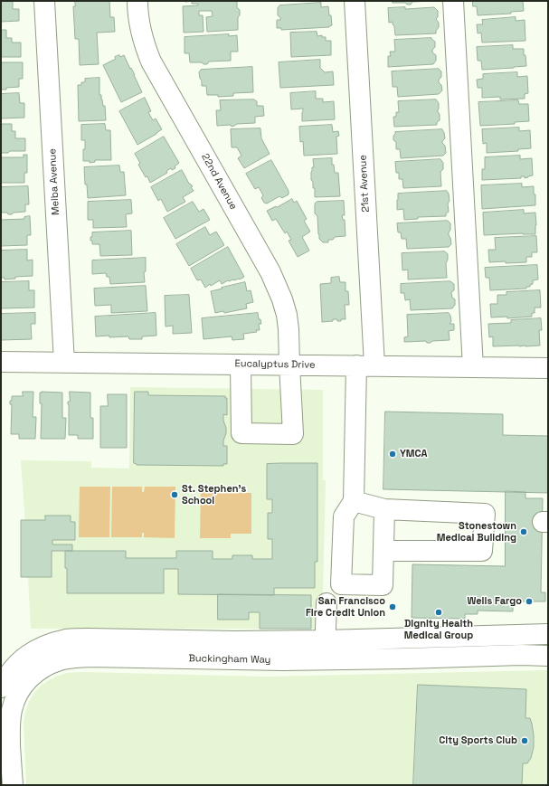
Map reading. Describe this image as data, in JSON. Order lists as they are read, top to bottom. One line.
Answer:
{"streets":{"street":["Melba Avenue","22nd Avenue","21st Avenue","Eucalyptus Drive","Buckingham Way"]},"crossings":[["Melba Avenue","Eucalyptus Drive"],["22nd Avenue","Eucalyptus Drive"],["21st Avenue","Eucalyptus Drive"]],"places":["YMCA","St. Stephen's School","Stonestown Medical Building","Wells Fargo","San Francisco Fire Credit Union","Dignity Health Medical Group","City Sports Club"]}
